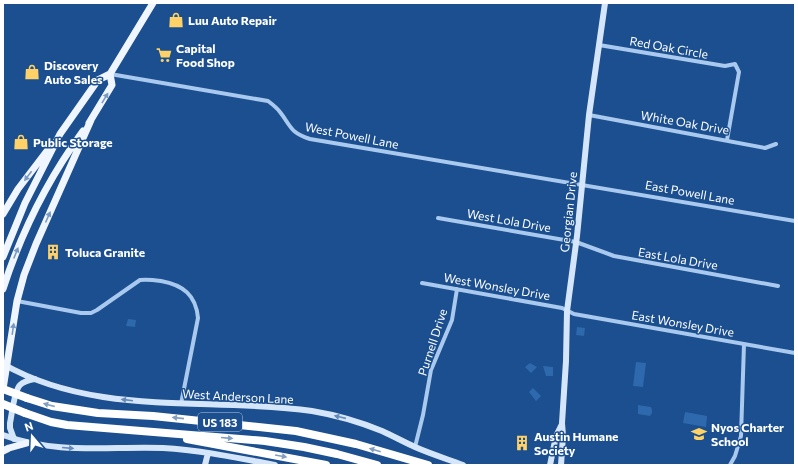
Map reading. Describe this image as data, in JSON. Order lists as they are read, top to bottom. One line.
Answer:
{"streets":{"highway":["US 183"],"main road":["Georgian Drive","West Anderson Lane"],"street":["Red Oak Circle","White Oak Drive","West Powell Lane","East Powell Lane","West Lola Drive","East Lola Drive","West Wonsley Drive","East Wonsley Drive","Purnell Drive"]},"crossings":[["Red Oak Circle","White Oak Drive"],["Red Oak Circle","Georgian Drive"],["White Oak Drive","Georgian Drive"],["West Powell Lane","East Powell Lane"],["West Powell Lane","Georgian Drive"],["East Powell Lane","Georgian Drive"],["Georgian Drive","West Lola Drive"],["Georgian Drive","East Lola Drive"],["Georgian Drive","West Wonsley Drive"],["Georgian Drive","East Wonsley Drive"],["West Lola Drive","East Lola Drive"],["West Wonsley Drive","East Wonsley Drive"],["West Wonsley Drive","Purnell Drive"],["Purnell Drive","West Anderson Lane"]],"places":{"shop":["Luu Auto Repair","Discovery Auto Sales","Public Storage"],"supermarket":["Capital Food Shop"],"building":["Toluca Granite","Austin Humane Society"],"school or university":["Nyos Charter School"]},"north":"top"}
